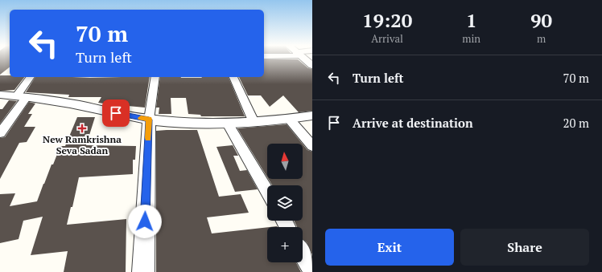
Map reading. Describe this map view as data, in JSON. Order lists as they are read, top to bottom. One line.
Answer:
{"places":{"health":["New Ramkrishna Seva Sadan"]},"north":"top","page":{"eta":["19:20","Arrival","1","min","90","m"],"turn":["70 m","Turn left"],"list":[{"name":"Turn left","value":"70 m"},{"name":"Arrive at destination","value":"20 m"}],"map_buttons":"+","buttons":["Exit","Share"]}}
